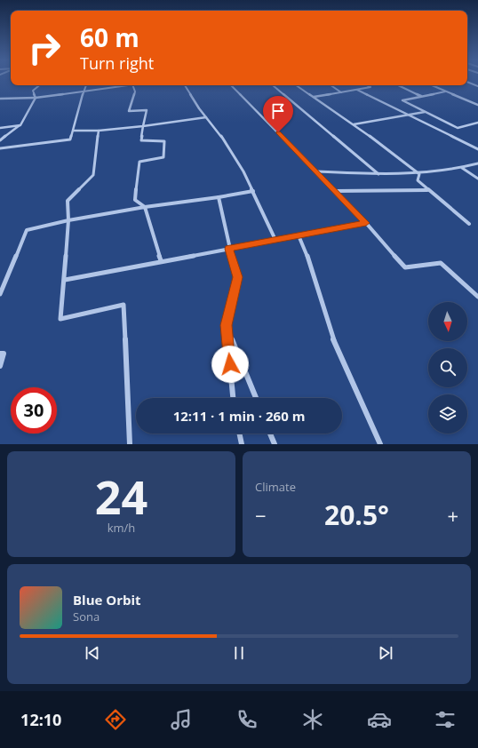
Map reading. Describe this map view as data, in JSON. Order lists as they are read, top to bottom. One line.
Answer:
{"north":"bottom","page":{"turn":["60 m","Turn right"],"limit":"30","trip":"12:11 · 1 min · 260 m","tile":[["24","km/h"],"Climate"],"heat":["−","20.5°","+"],"song":["Blue Orbit","Sona"],"tabs":"12:10"}}
